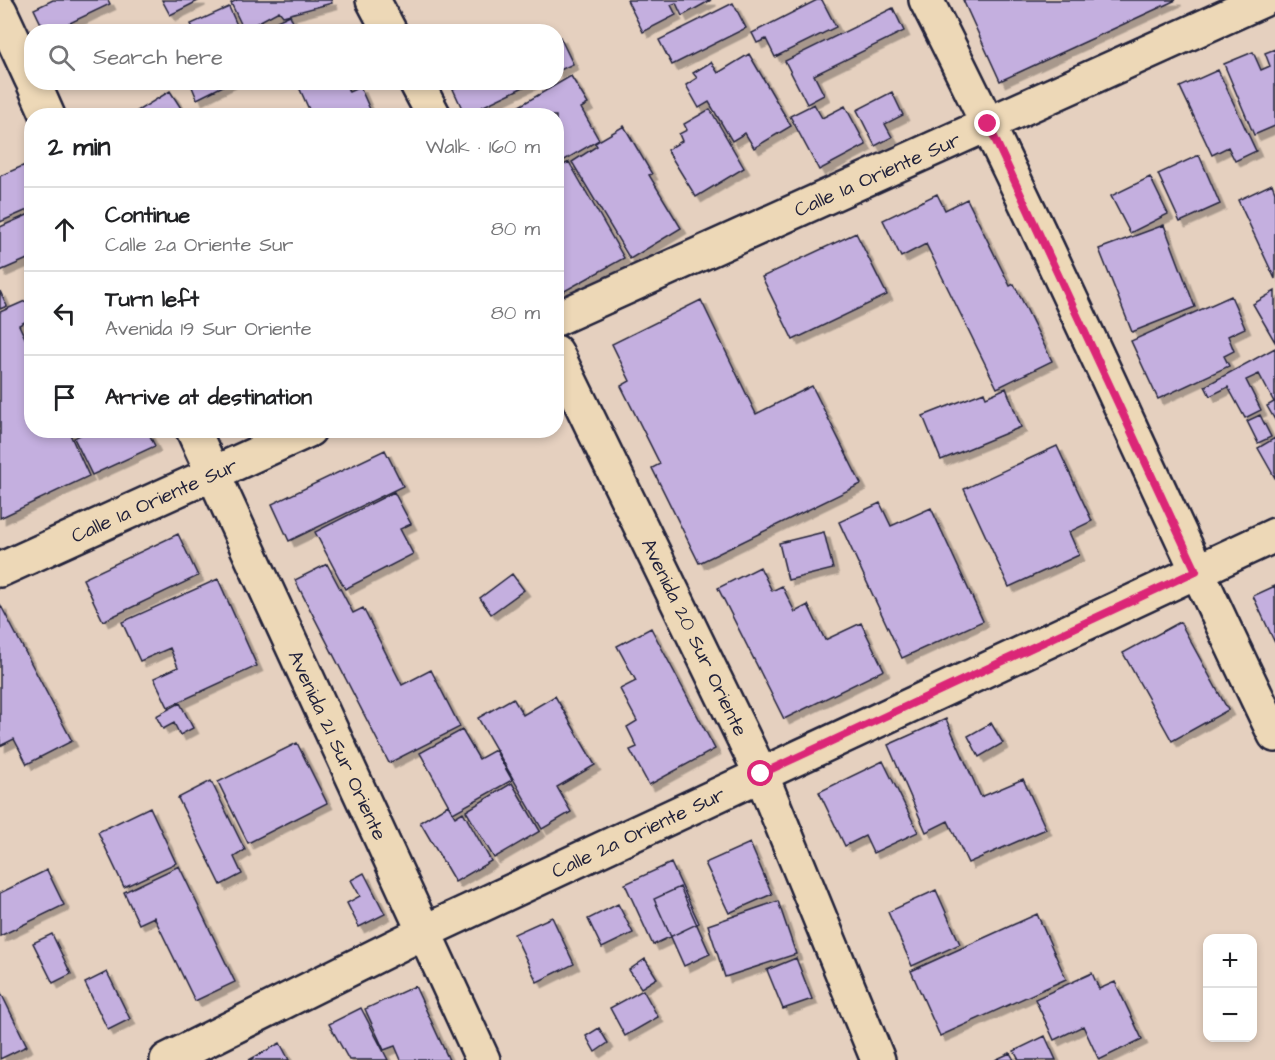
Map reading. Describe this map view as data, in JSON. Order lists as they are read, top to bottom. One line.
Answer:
{"streets":{"street":["Calle 1a Oriente Sur","Avenida 20 Sur Oriente","Avenida 21 Sur Oriente","Calle 2a Oriente Sur"]},"crossings":[["Calle 1a Oriente Sur","Avenida 21 Sur Oriente"],["Avenida 20 Sur Oriente","Calle 2a Oriente Sur"],["Avenida 21 Sur Oriente","Calle 2a Oriente Sur"]],"page":{"search":"Search here","heading":["2 min","Walk · 160 m"],"list":[["Continue","Calle 2a Oriente Sur","80 m"],["Turn left","Avenida 19 Sur Oriente","80 m"],"Arrive at destination"],"map_buttons":["+","−"]}}
